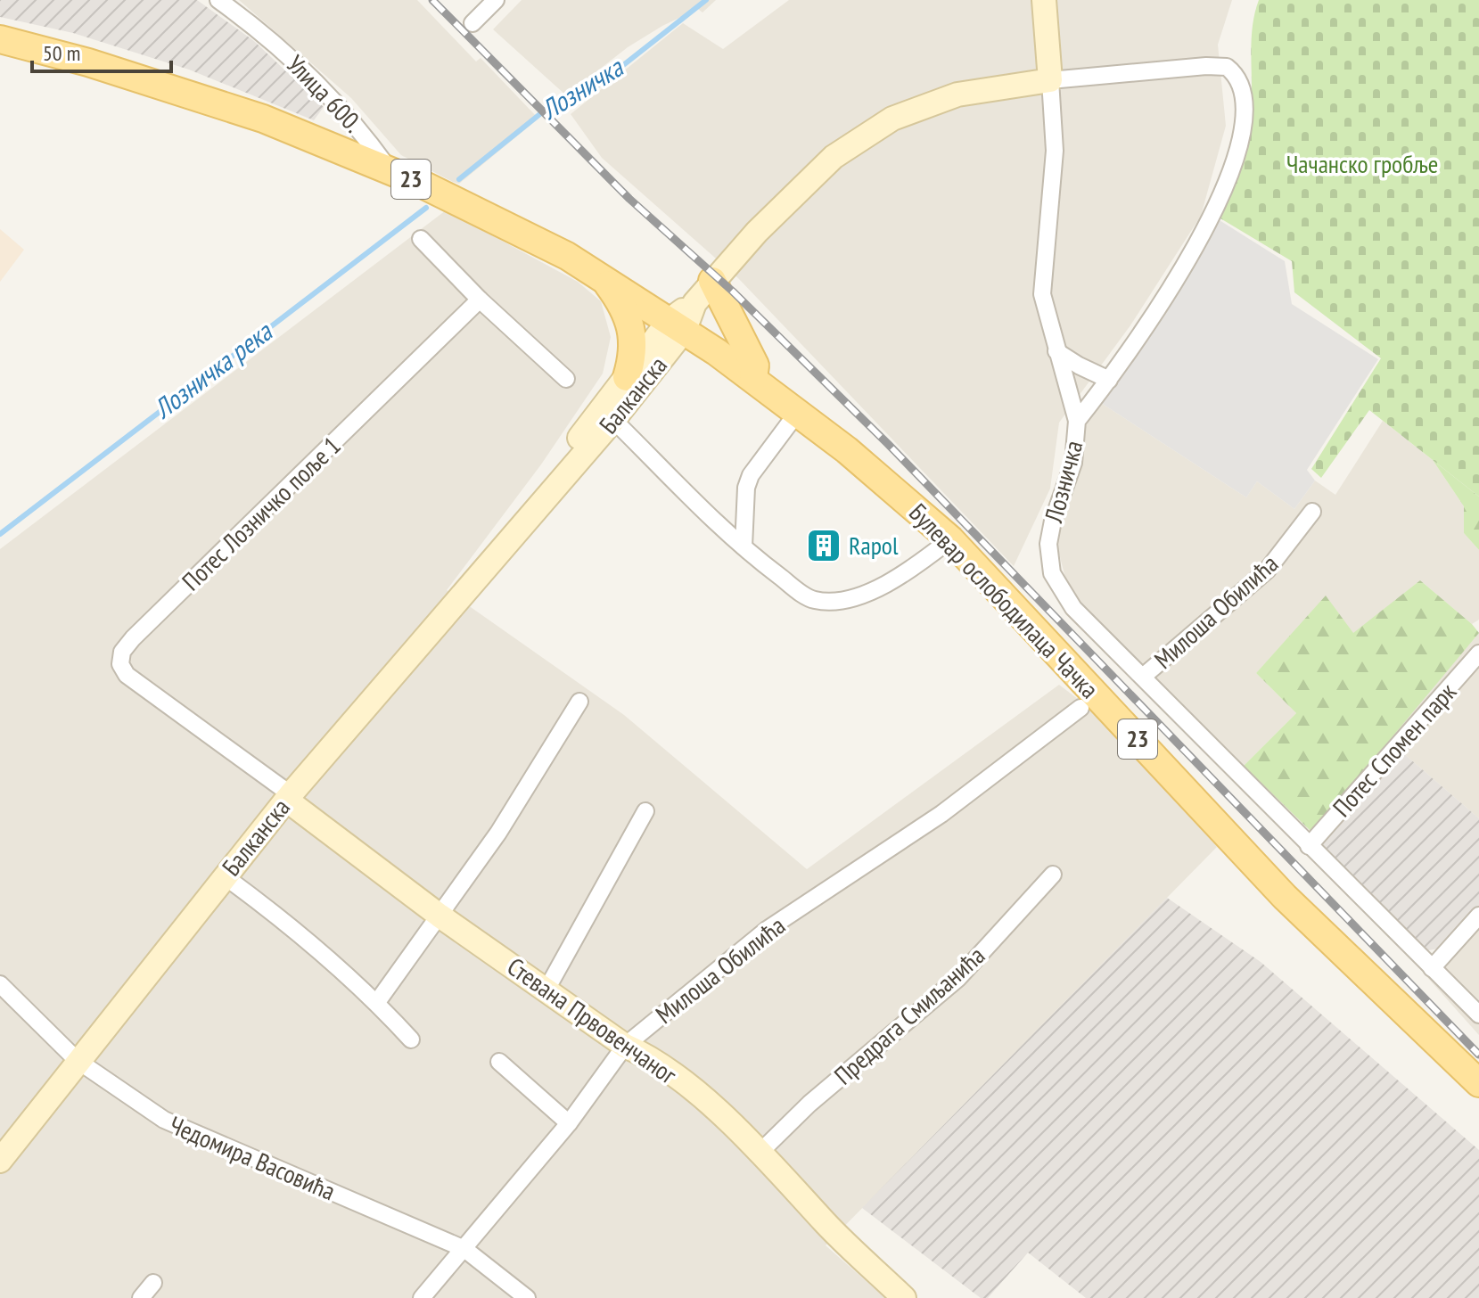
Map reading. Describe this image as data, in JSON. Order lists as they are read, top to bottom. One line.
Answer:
{"streets":{"main road":["23","Булевар ослободилаца Чачка"],"street":["Улица 600.","Балканска","Лозничка","Потес Лозничко поље 1","Милоша Обилића","Потес Спомен парк","Предрага Смиљанића","Стевана Првовенчаног","Чедомира Васовића"]},"crossings":[["Улица 600.","Булевар ослободилаца Чачка"],["Балканска","Потес Лозничко поље 1"],["Балканска","Булевар ослободилаца Чачка"],["Балканска","Стевана Првовенчаног"],["Балканска","Чедомира Васовића"],["Лозничка","Милоша Обилића"],["Потес Лозничко поље 1","Стевана Првовенчаног"],["Милоша Обилића","Стевана Првовенчаног"],["Милоша Обилића","Чедомира Васовића"],["Предрага Смиљанића","Стевана Првовенчаног"]],"water":["Лозничка","Лозничка река"],"parks":["Чачанско гробље"],"places":{"building":["Rapol"]},"scale_bar":"50 m"}
